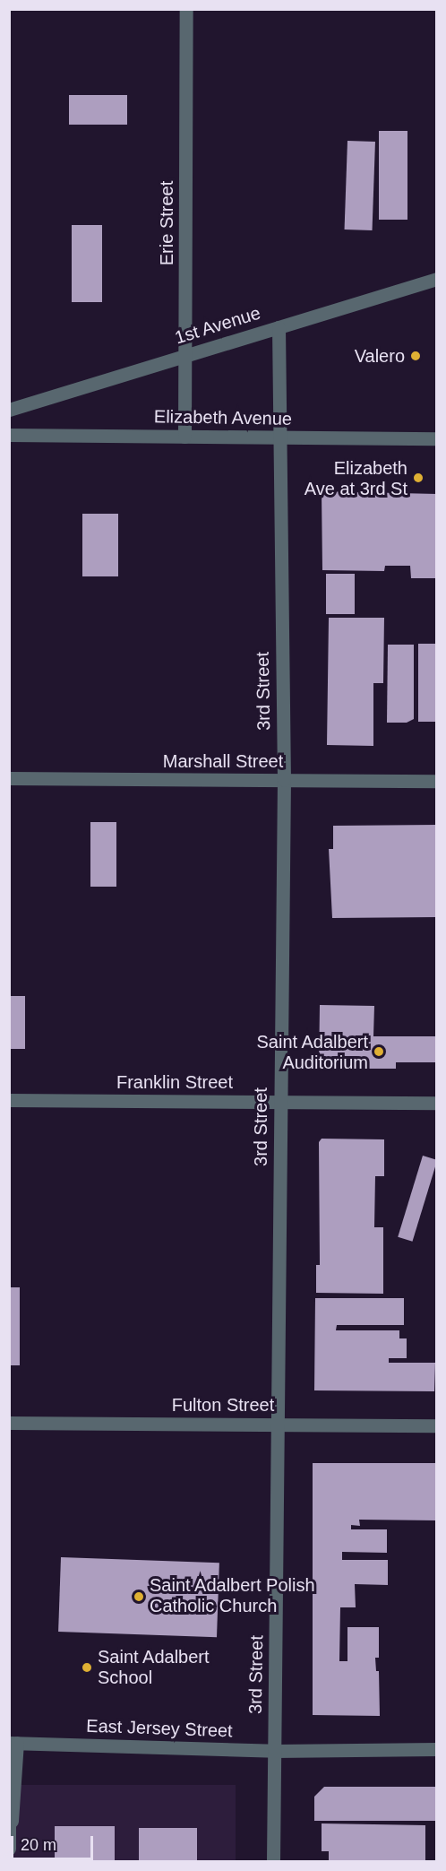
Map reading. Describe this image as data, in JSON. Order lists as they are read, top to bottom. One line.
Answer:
{"streets":{"street":["Erie Street","1st Avenue","Elizabeth Avenue","3rd Street","Marshall Street","Franklin Street","Fulton Street","East Jersey Street"]},"crossings":[["Erie Street","1st Avenue"],["Erie Street","Elizabeth Avenue"],["1st Avenue","3rd Street"],["Elizabeth Avenue","3rd Street"],["3rd Street","Marshall Street"],["3rd Street","Franklin Street"],["3rd Street","Fulton Street"],["3rd Street","East Jersey Street"]],"places":["Valero","Elizabeth Ave at 3rd St","Saint Adalbert Auditorium","Saint Adalbert Polish Catholic Church","Saint Adalbert School"],"scale_bar":"20 m"}
